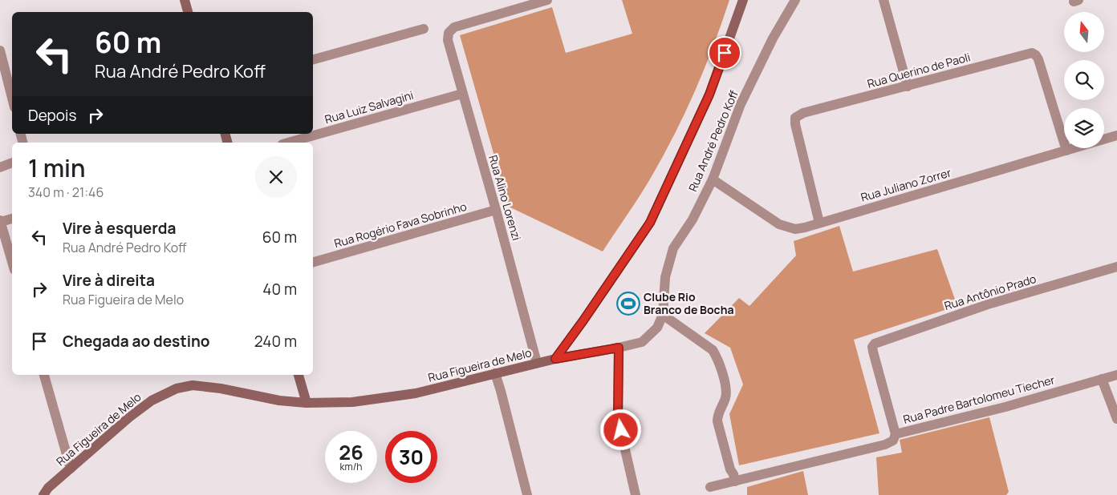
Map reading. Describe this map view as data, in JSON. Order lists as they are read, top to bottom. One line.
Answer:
{"streets":{"main road":["Rua Figueira de Melo"],"street":["Rua Querino de Paoli","Rua Luiz Salvagini","Rua André Pedro Koff","Rua Juliano Zorrer","Rua Alino Lorenzi","Rua Rogério Fava Sobrinho","Rua Antônio Prado","Rua Padre Bartolomeu Tiecher"]},"crossings":[["Rua Querino de Paoli","Rua Juliano Zorrer"],["Rua Luiz Salvagini","Rua Alino Lorenzi"],["Rua André Pedro Koff","Rua Juliano Zorrer"],["Rua André Pedro Koff","Rua Figueira de Melo"],["Rua Alino Lorenzi","Rua Rogério Fava Sobrinho"],["Rua Alino Lorenzi","Rua Figueira de Melo"],["Rua Antônio Prado","Rua Padre Bartolomeu Tiecher"]],"places":{"sports":["Clube Rio Branco de Bocha"]},"north":"top","page":{"turn":["60 m","Rua André Pedro Koff"],"then":"Depois","heading":["1 min","340 m · 21:46"],"list":[{"name":"Vire à esquerda","note":"Rua André Pedro Koff","value":"60 m"},{"name":"Vire à direita","note":"Rua Figueira de Melo","value":"40 m"},{"name":"Chegada ao destino","value":"240 m"}],"speed":"26 km/h","limit":"30"}}
